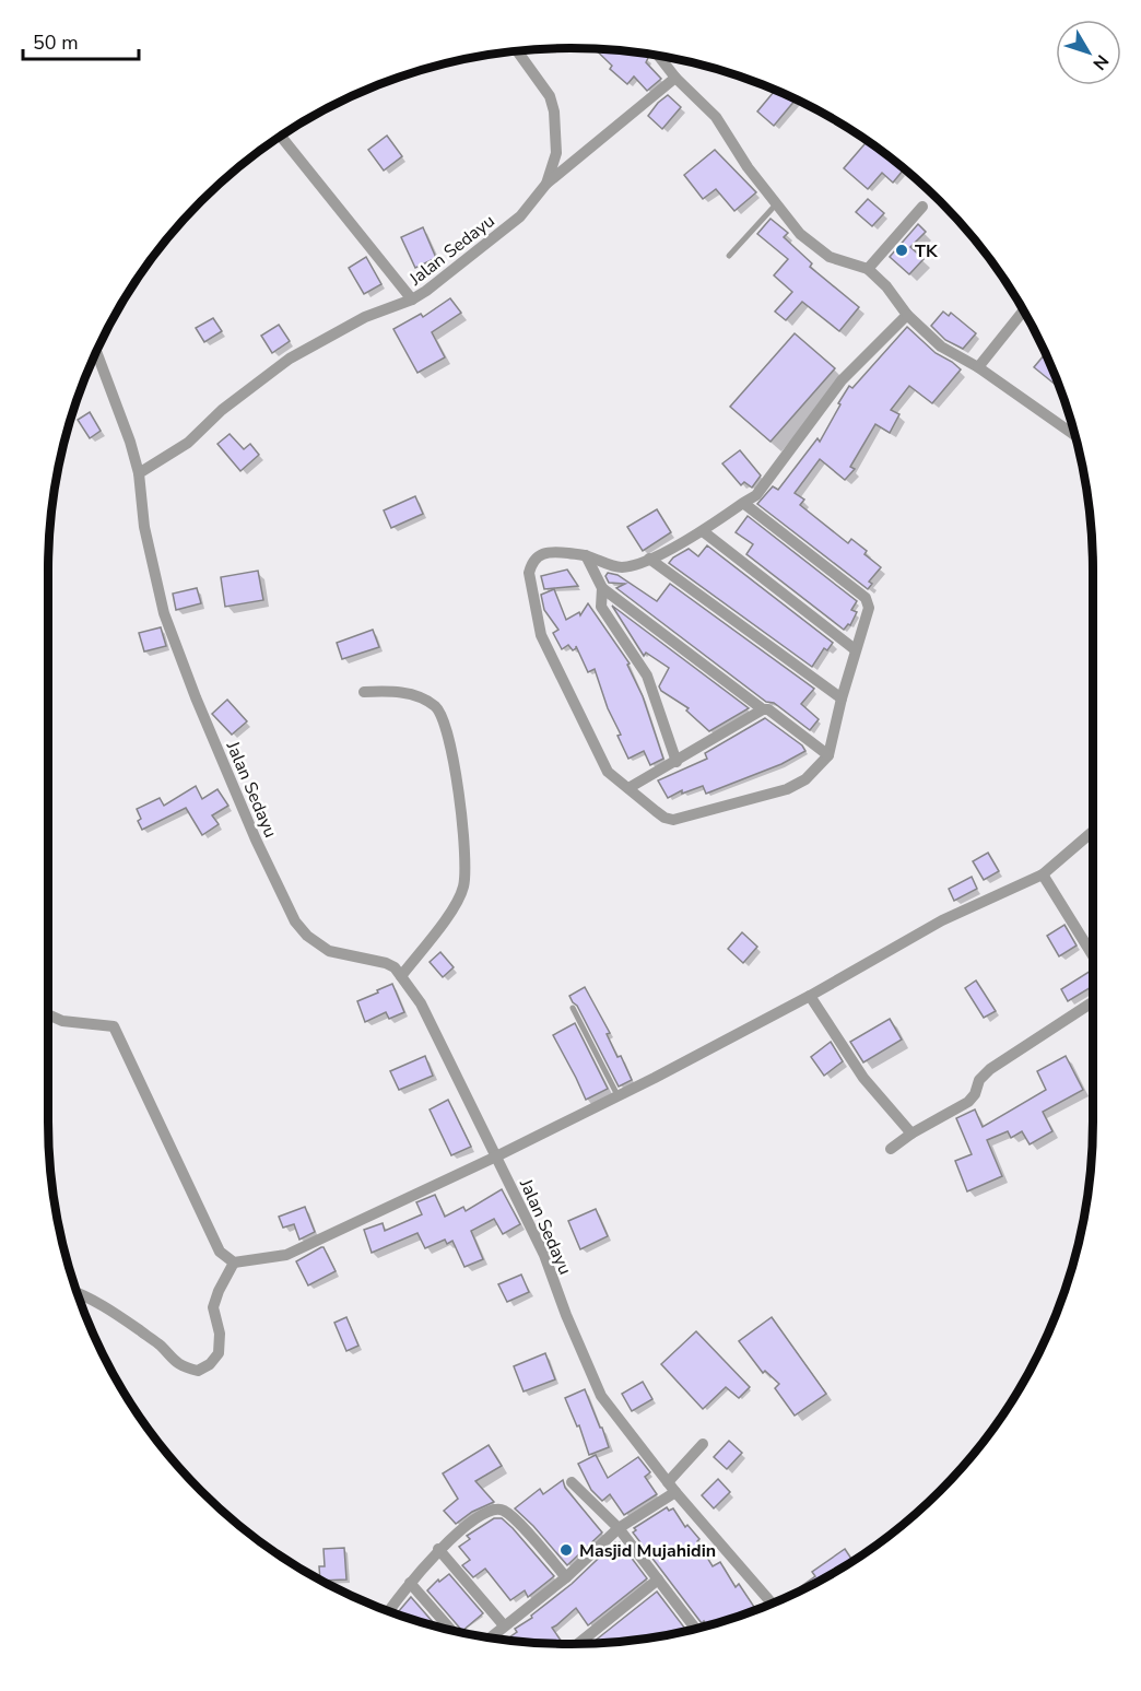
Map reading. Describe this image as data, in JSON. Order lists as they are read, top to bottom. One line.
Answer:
{"streets":{"street":["Jalan Sedayu"]},"places":["TK","Masjid Mujahidin"],"scale_bar":"50 m","north":"bottom right"}
